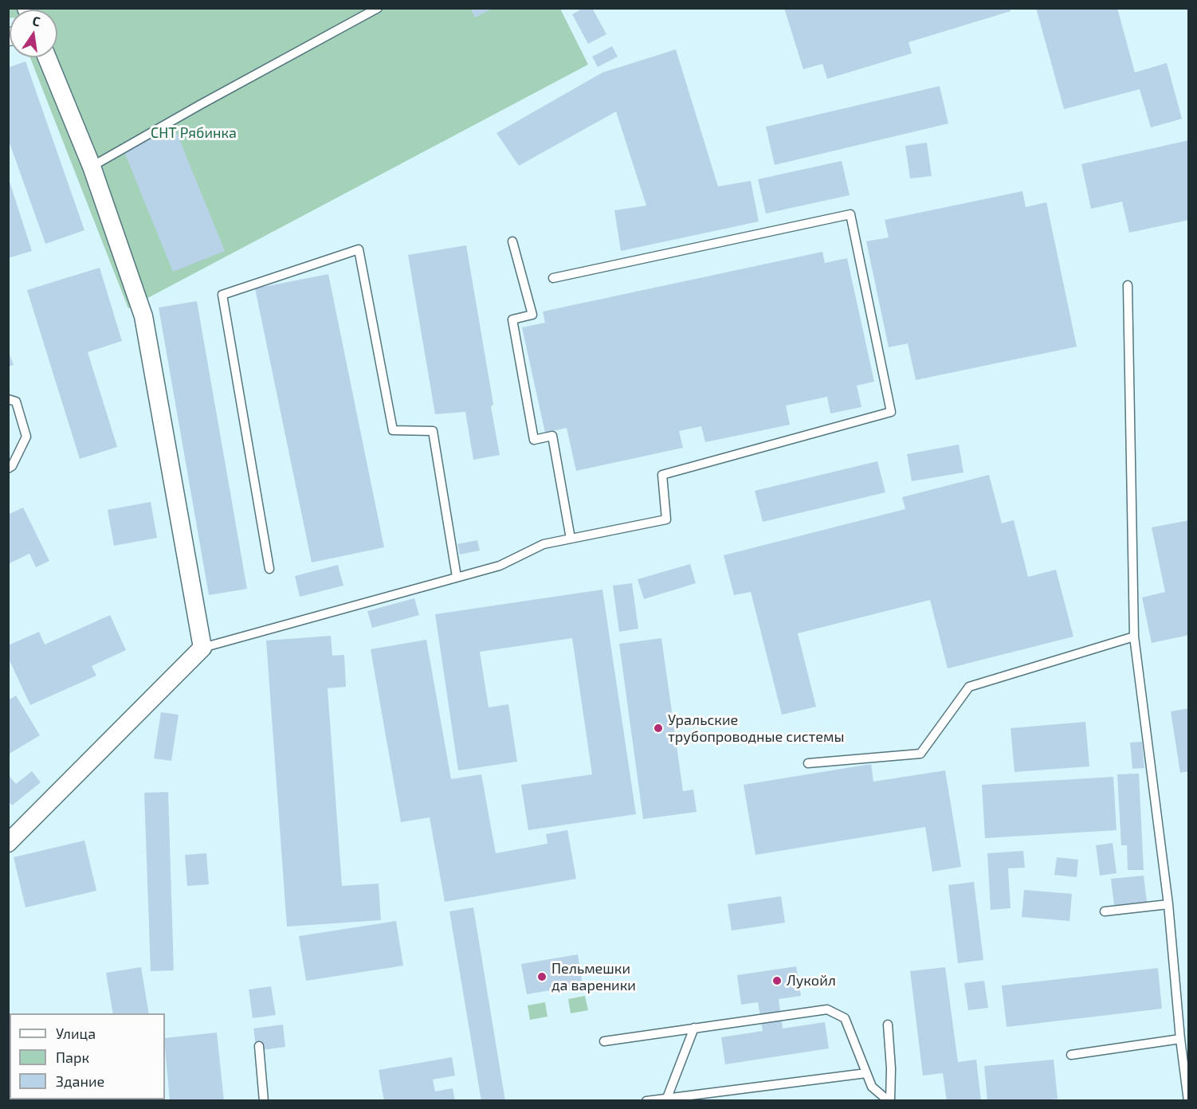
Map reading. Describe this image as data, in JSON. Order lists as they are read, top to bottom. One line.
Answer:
{"parks":["СНТ Рябинка"],"places":["Уральские трубопроводные системы","Пельмешки да вареники","Лукойл"],"legend":["Улица","Парк","Здание"],"north":"top"}
